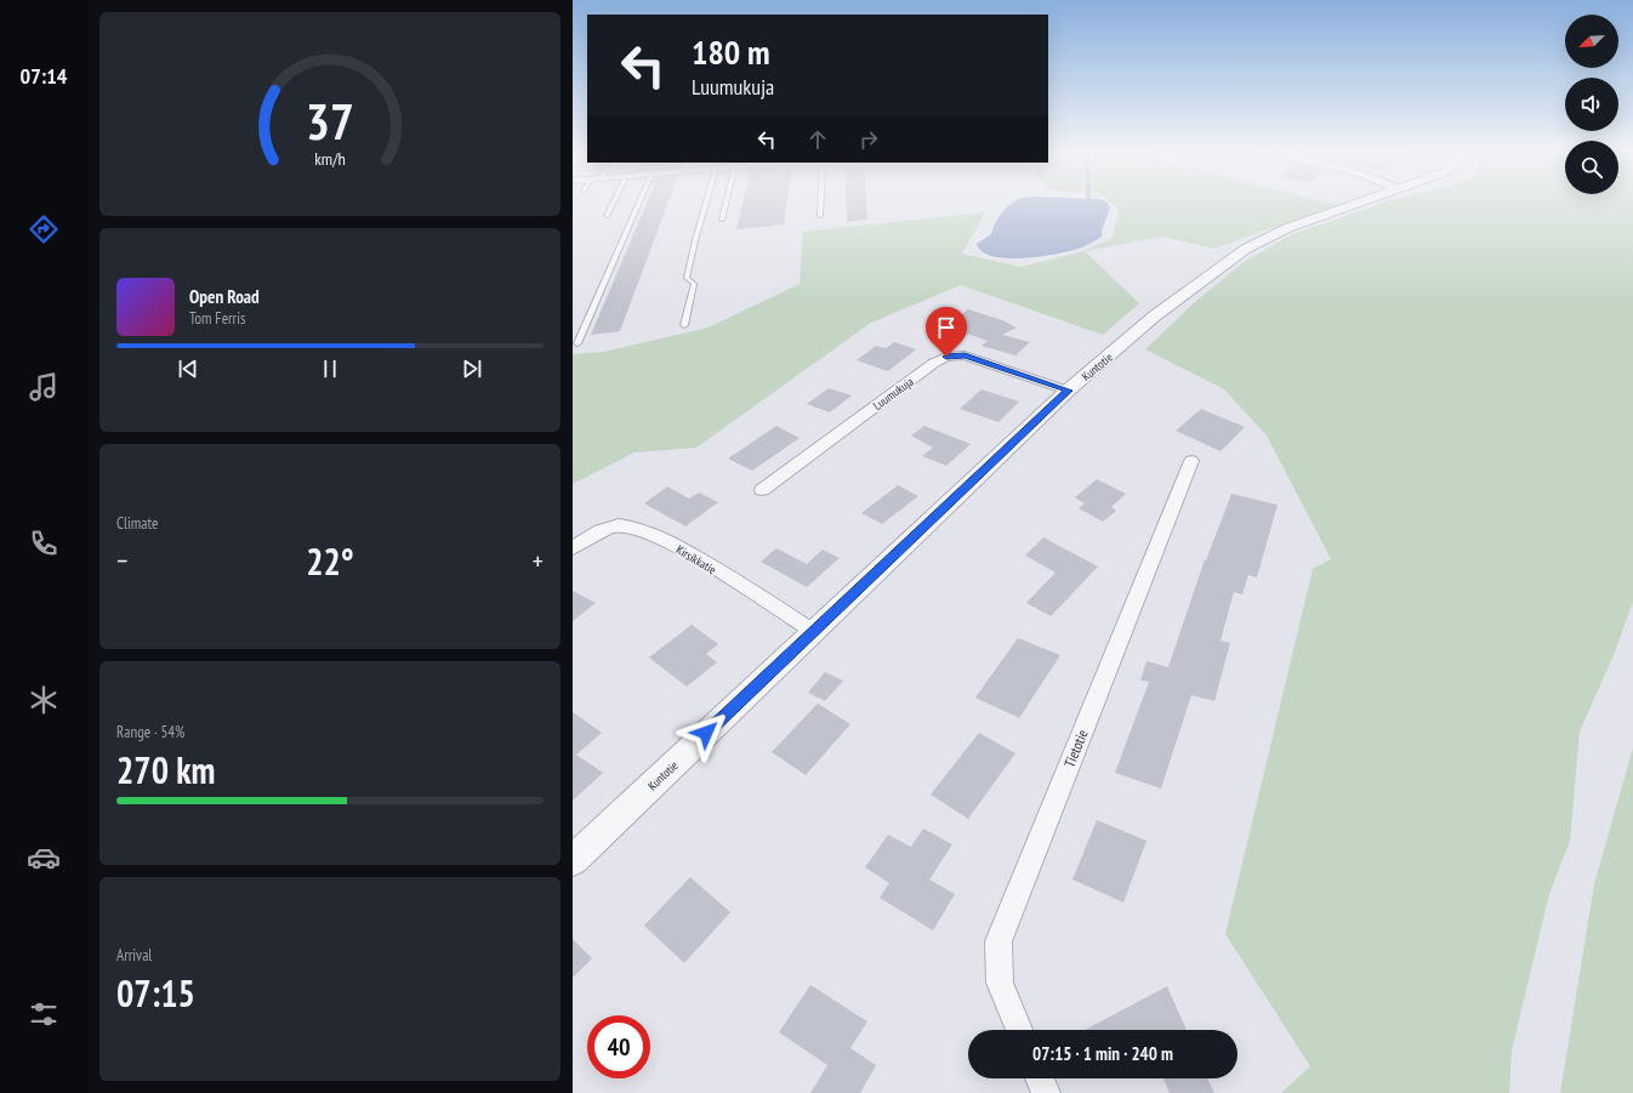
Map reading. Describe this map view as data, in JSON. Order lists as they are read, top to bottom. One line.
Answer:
{"streets":{"street":["Kuntotie","Luumukuja","Kirsikkatie","Tietotie"]},"crossings":[["Kuntotie","Luumukuja"],["Kuntotie","Kirsikkatie"]],"north":"bottom left","page":{"tabs":"07:14","turn":["180 m","Luumukuja"],"song":["Open Road","Tom Ferris"],"tile":["Climate",["Range · 54%","270 km"],["Arrival","07:15"]],"heat":["−","22°","+"],"limit":"40","trip":"07:15 · 1 min · 240 m","gauge":["37","km/h"]}}
